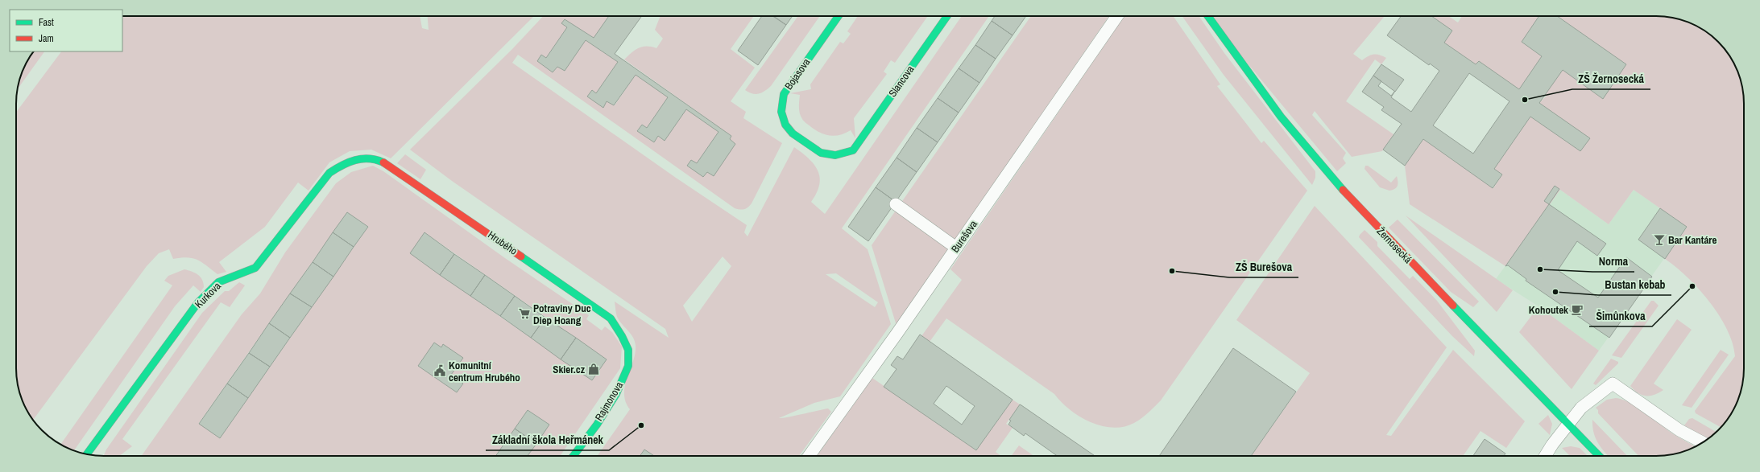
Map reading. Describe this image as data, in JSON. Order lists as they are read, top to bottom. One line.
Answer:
{"streets":{"street":["Bojasova","Slancova","Burešova","Hrubého","Žernosecká","Kurkova","Rajmonova"]},"crossings":[["Bojasova","Slancova"],["Hrubého","Kurkova"],["Hrubého","Rajmonova"]],"places":{"other":["ZŠ Žernosecká","Norma","ZŠ Burešova","Šimůnkova","Bustan kebab","Základní škola Heřmánek"],"bar":["Bar Kantáre"],"cafe":["Kohoutek"],"supermarket":["Potraviny Duc Diep Hoang"],"shop":["Skier.cz"],"public building":["Komunitní centrum Hrubého"]},"legend":["Fast","Jam"]}
